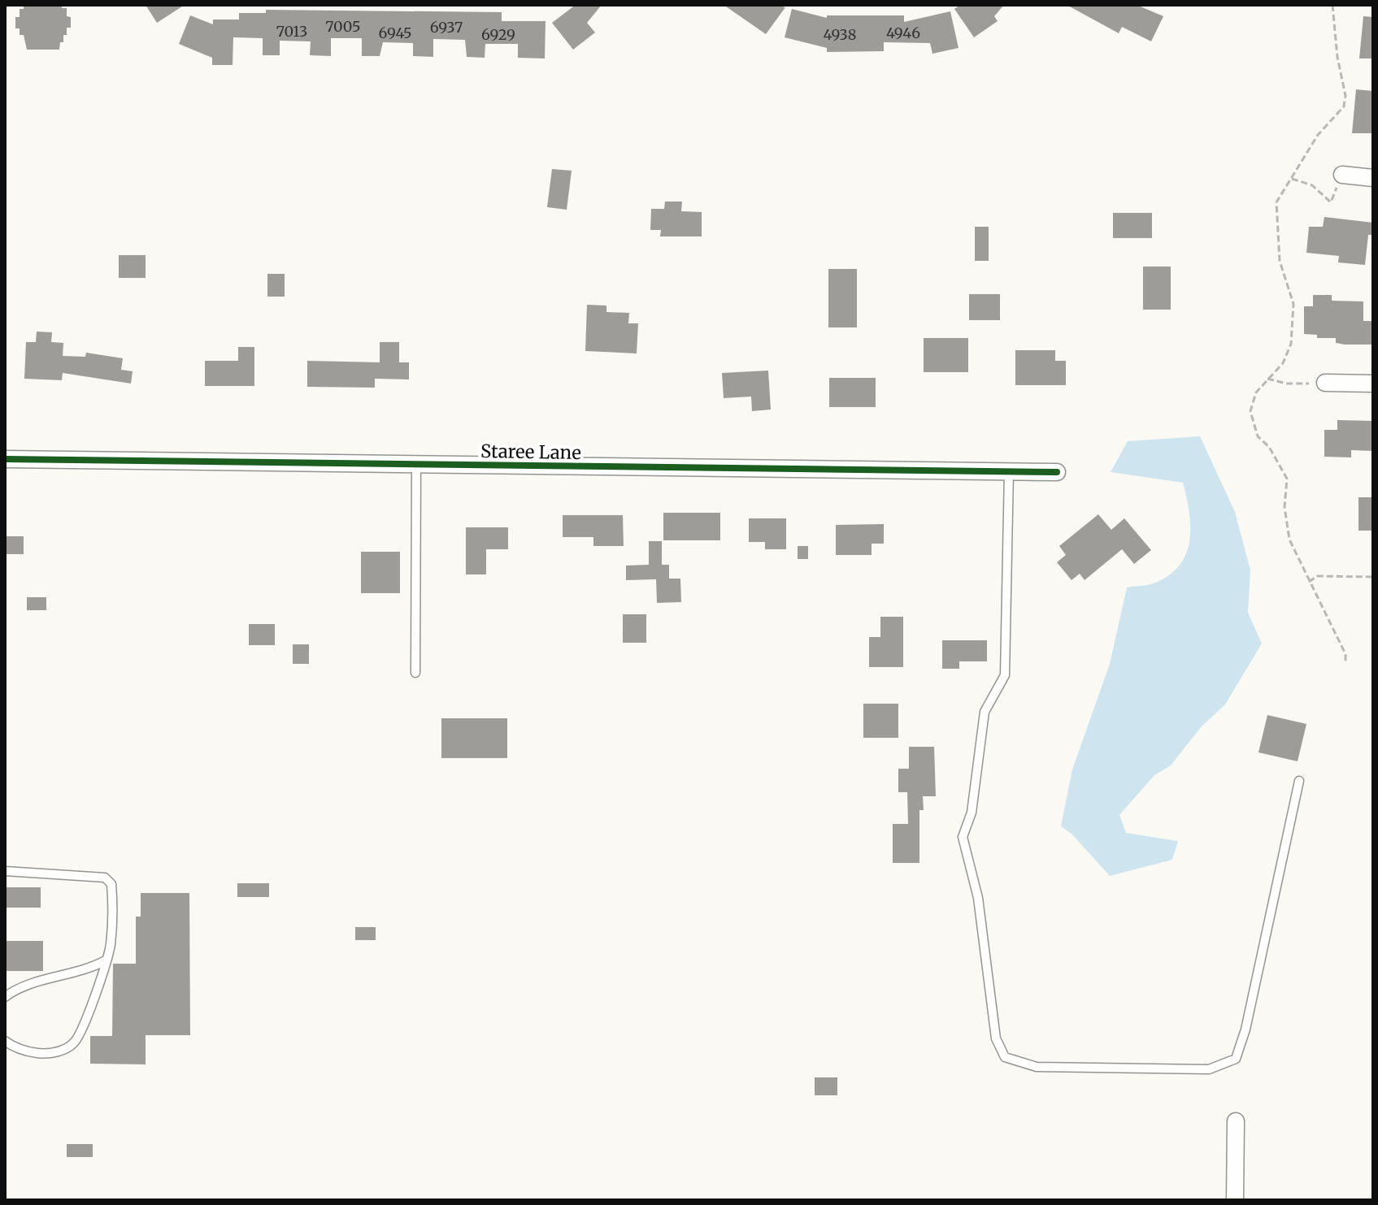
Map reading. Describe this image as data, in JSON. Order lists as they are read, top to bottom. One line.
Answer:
{"streets":{"street":["Staree Lane"]},"house_numbers":["7005","6937","7013","6945","4946","6929","4938"]}
